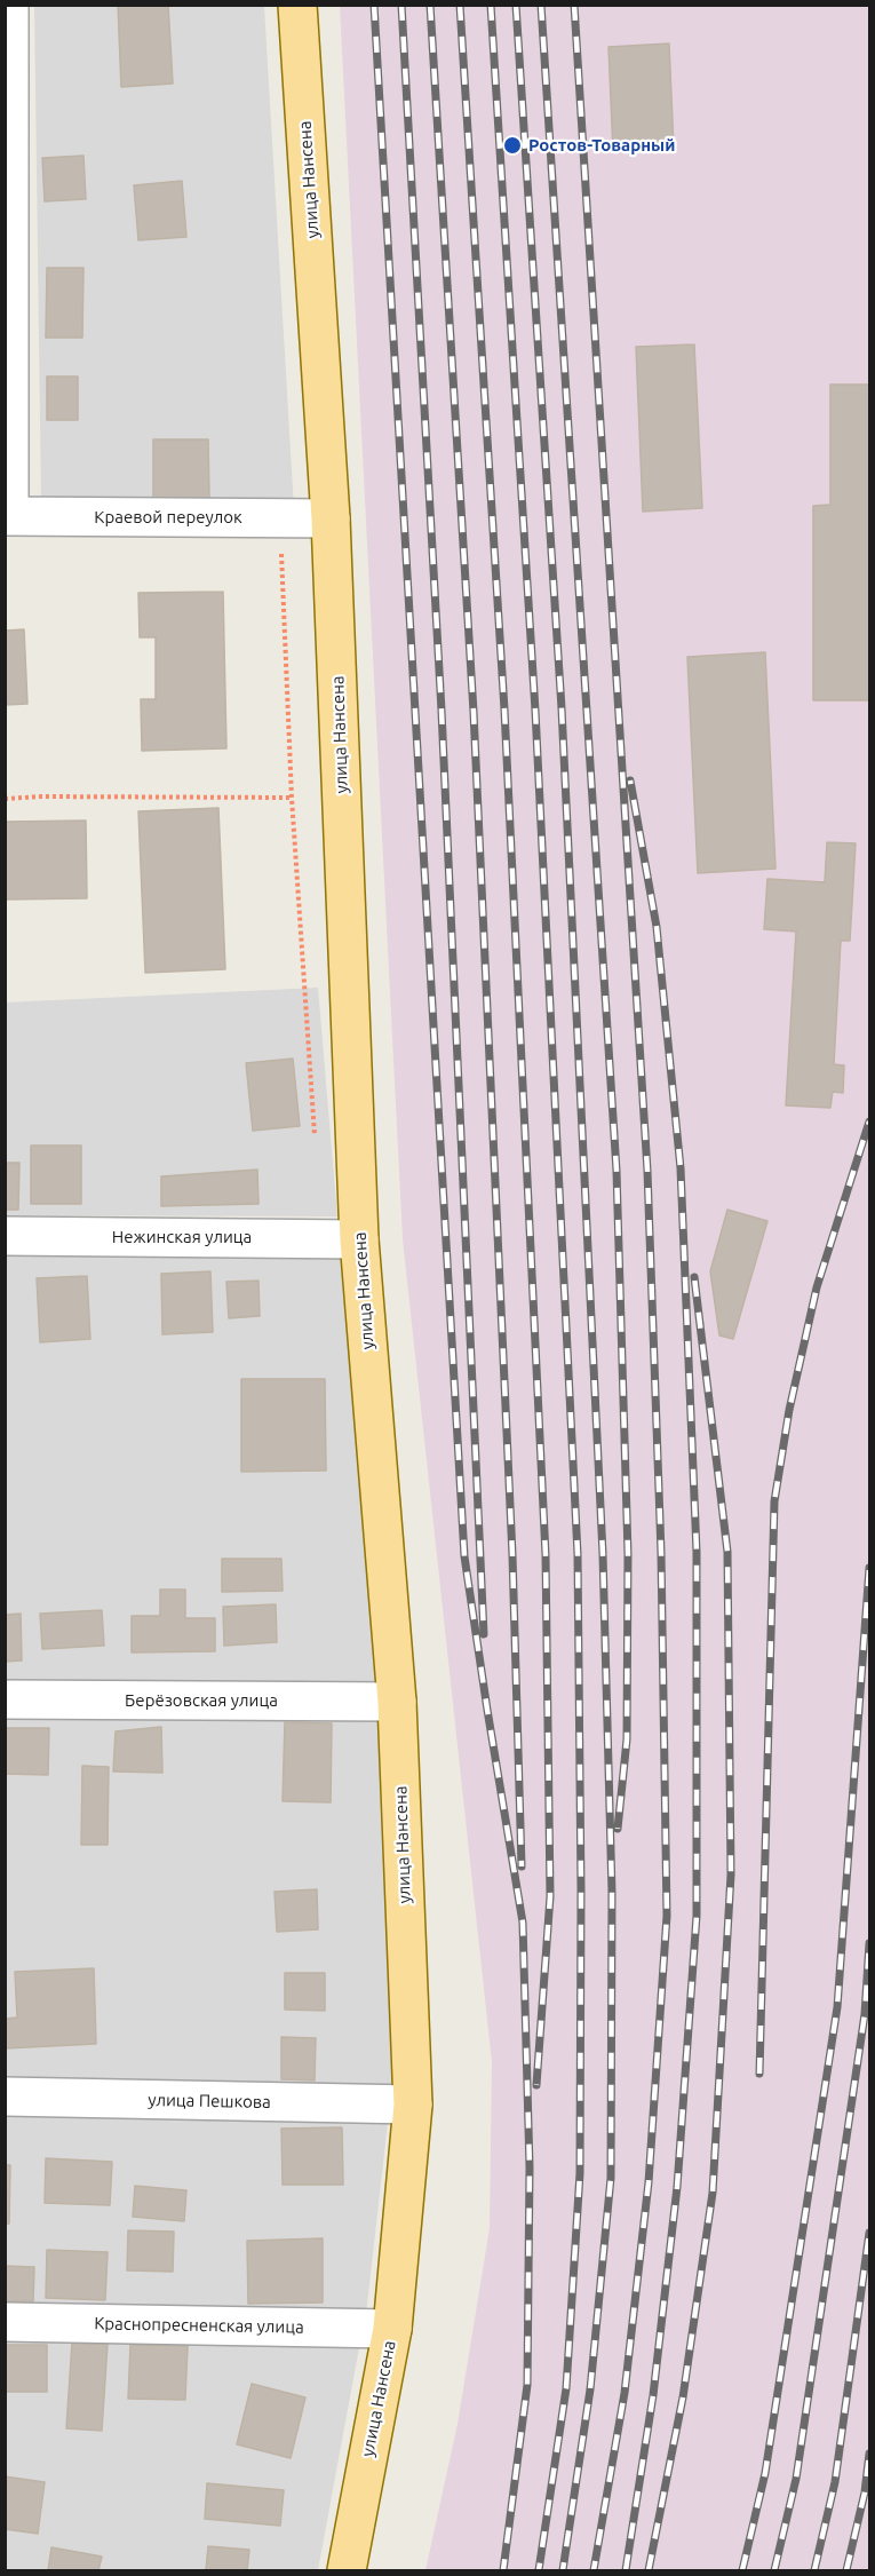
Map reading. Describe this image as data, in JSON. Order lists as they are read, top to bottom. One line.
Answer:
{"streets":{"main road":["улица Нансена"],"street":["Краевой переулок","Нежинская улица","Берёзовская улица","улица Пешкова","Краснопресненская улица"]},"crossings":[["улица Нансена","Краевой переулок"],["улица Нансена","Нежинская улица"],["улица Нансена","Берёзовская улица"],["улица Нансена","улица Пешкова"],["улица Нансена","Краснопресненская улица"]],"places":["Ростов-Товарный"]}
